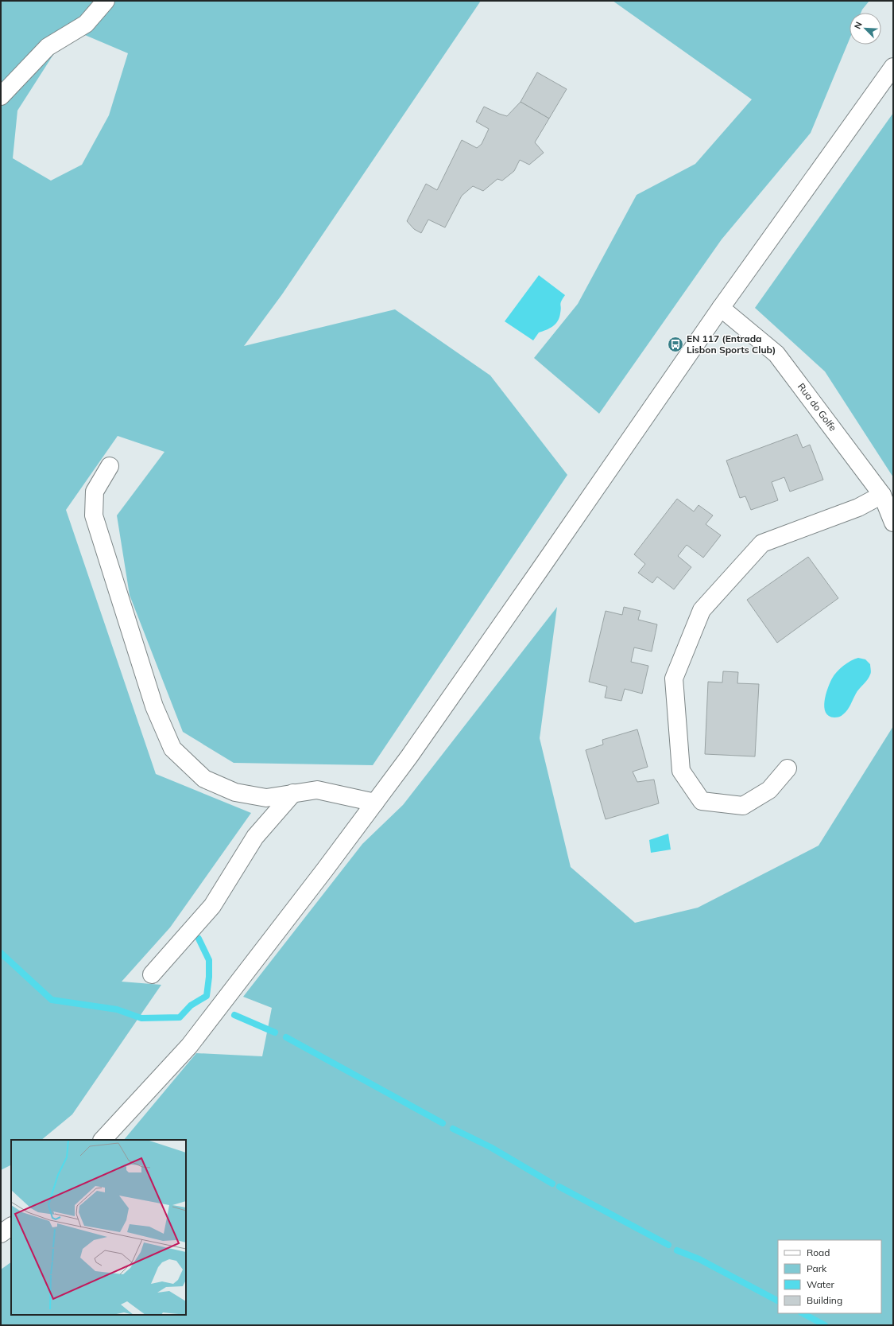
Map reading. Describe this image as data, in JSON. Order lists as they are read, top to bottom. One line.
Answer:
{"streets":{"main road":["Rua do Golfe"]},"places":{"bus stop":["EN 117 (Entrada Lisbon Sports Club)"]},"legend":["Road","Park","Water","Building"],"north":"top left"}
